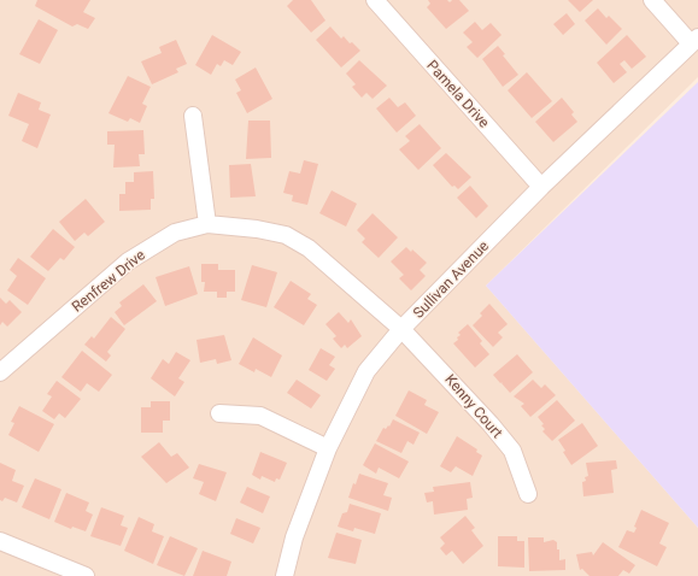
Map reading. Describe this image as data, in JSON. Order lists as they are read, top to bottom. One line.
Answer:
{"streets":{"street":["Pamela Drive","Sullivan Avenue","Renfrew Drive","Kenny Court"]},"crossings":[["Pamela Drive","Sullivan Avenue"],["Sullivan Avenue","Renfrew Drive"],["Sullivan Avenue","Kenny Court"],["Renfrew Drive","Kenny Court"]]}
